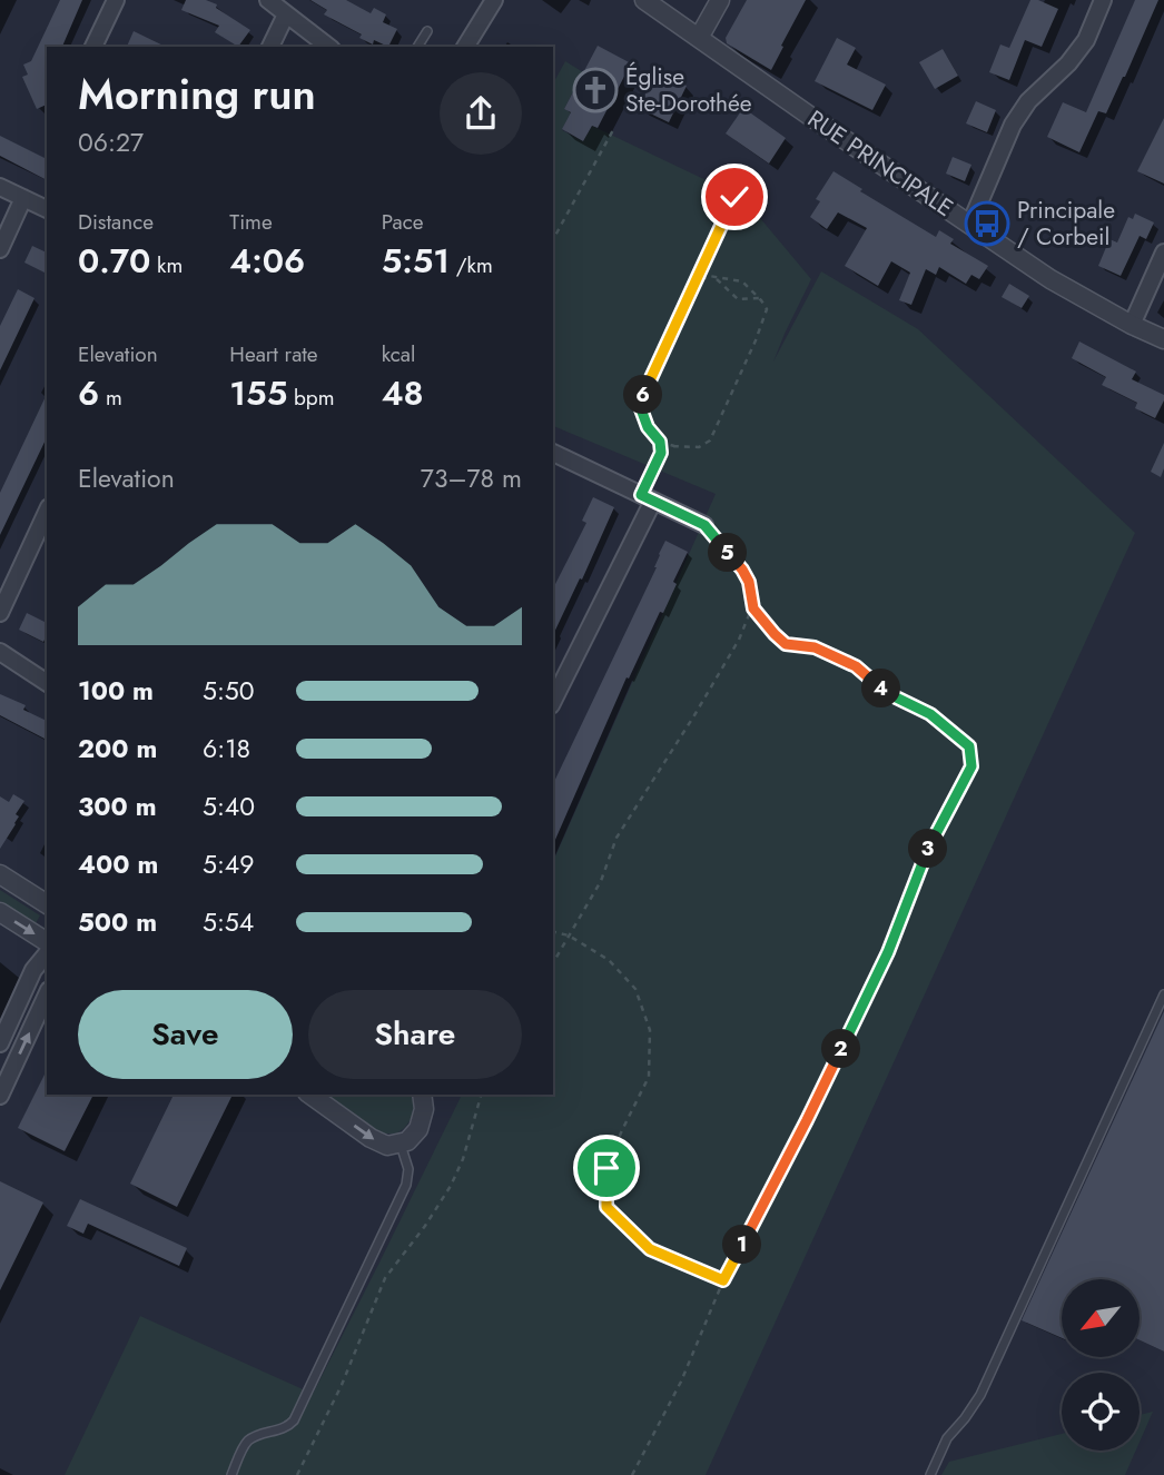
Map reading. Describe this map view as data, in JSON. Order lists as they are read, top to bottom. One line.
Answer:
{"streets":{"street":["RUE PRINCIPALE"]},"places":{"church":["Église Ste-Dorothée"],"bus stop":["Principale / Corbeil"]},"north":"bottom left","page":{"heading":["Morning run","06:27"],"stats":[["Distance","0.70 km"],["Time","4:06"],["Pace","5:51 /km"],["Elevation","6 m"],["Heart rate","155 bpm"],["kcal","48"]],"pins":["6","5","4","3","2","1"],"chart":["Elevation","73–78 m"],"list":[{"name":"100 m","note":"5:50"},{"name":"200 m","note":"6:18"},{"name":"300 m","note":"5:40"},{"name":"400 m","note":"5:49"},{"name":"500 m","note":"5:54"}],"buttons":["Save","Share"]}}
